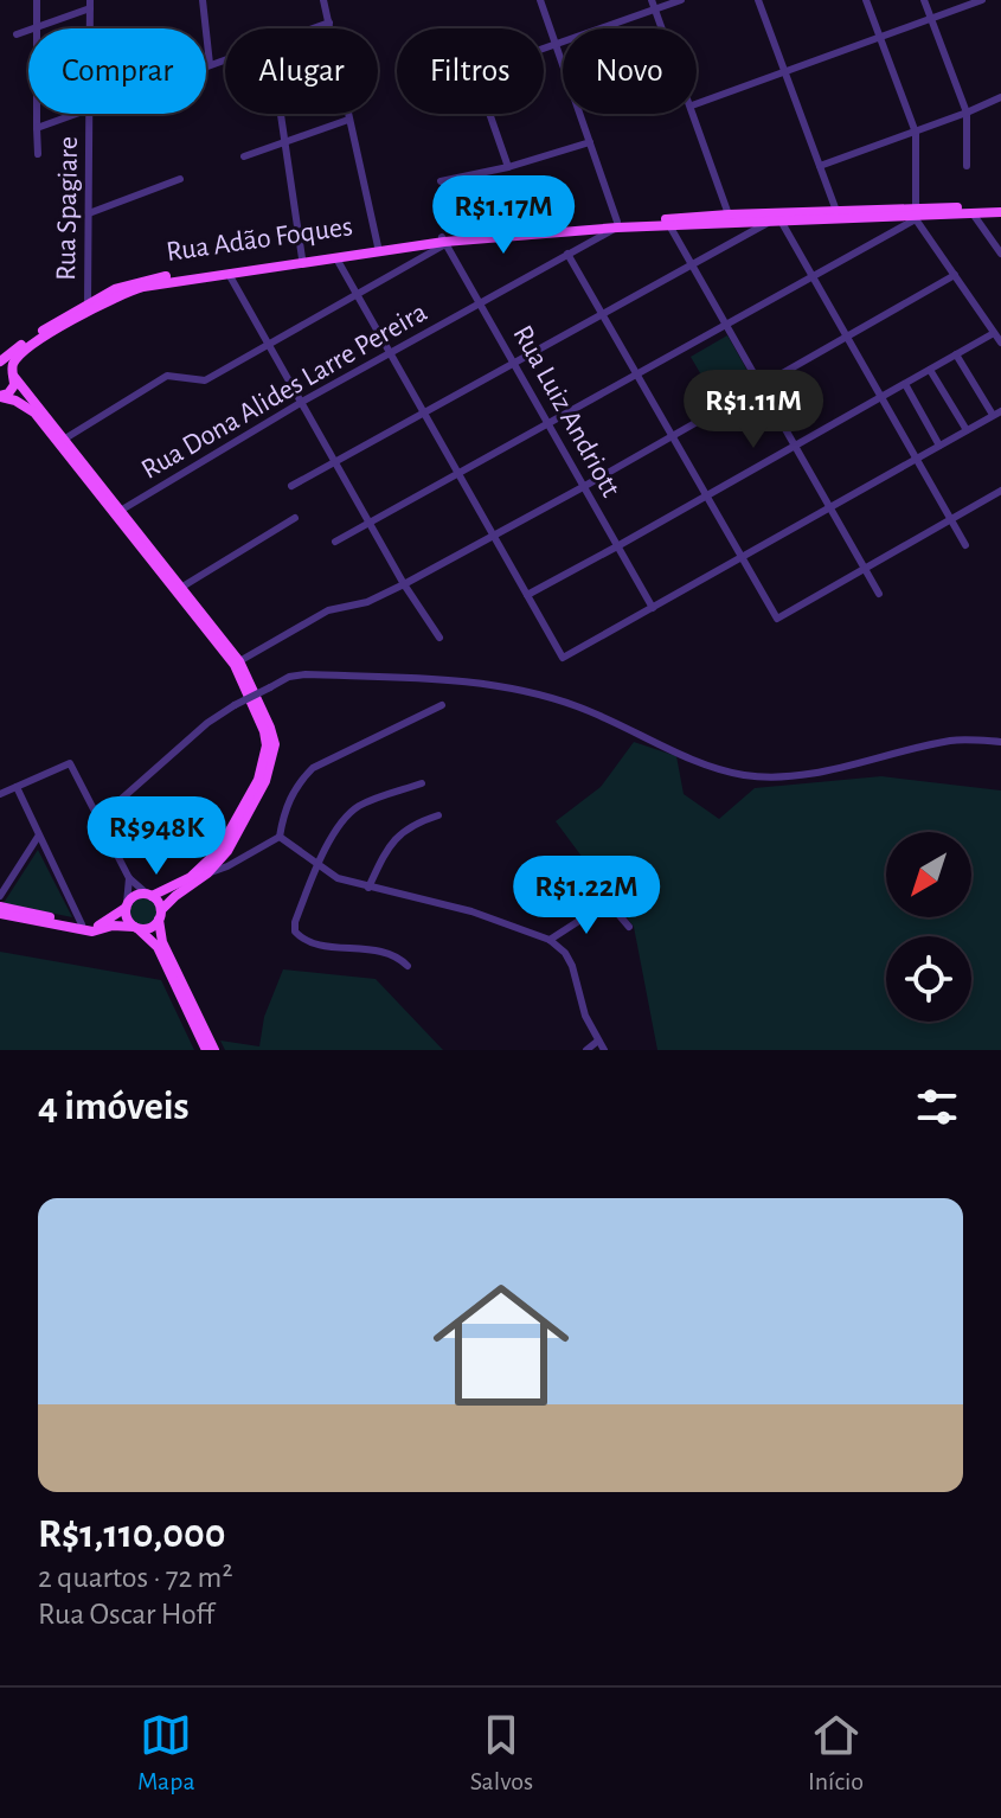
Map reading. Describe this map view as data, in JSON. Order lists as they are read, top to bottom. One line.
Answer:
{"streets":{"main road":["Rua Adão Foques"],"street":["Rua Spagiare","Rua Dona Alides Larre Pereira","Rua Luiz Andriott"]},"crossings":[["Rua Spagiare","Rua Adão Foques"],["Rua Adão Foques","Rua Dona Alides Larre Pereira"],["Rua Adão Foques","Rua Luiz Andriott"],["Rua Dona Alides Larre Pereira","Rua Luiz Andriott"]],"north":"bottom left","page":{"chip":["Comprar","Alugar","Filtros","Novo"],"price":["R$1.17M","R$1.11M","R$948K","R$1.22M"],"heading":"4 imóveis","list":[{"name":"R$1,110,000","note":"2 quartos · 72 m² · Rua Oscar Hoff"}],"tabs":["Mapa","Salvos","Início"]}}
